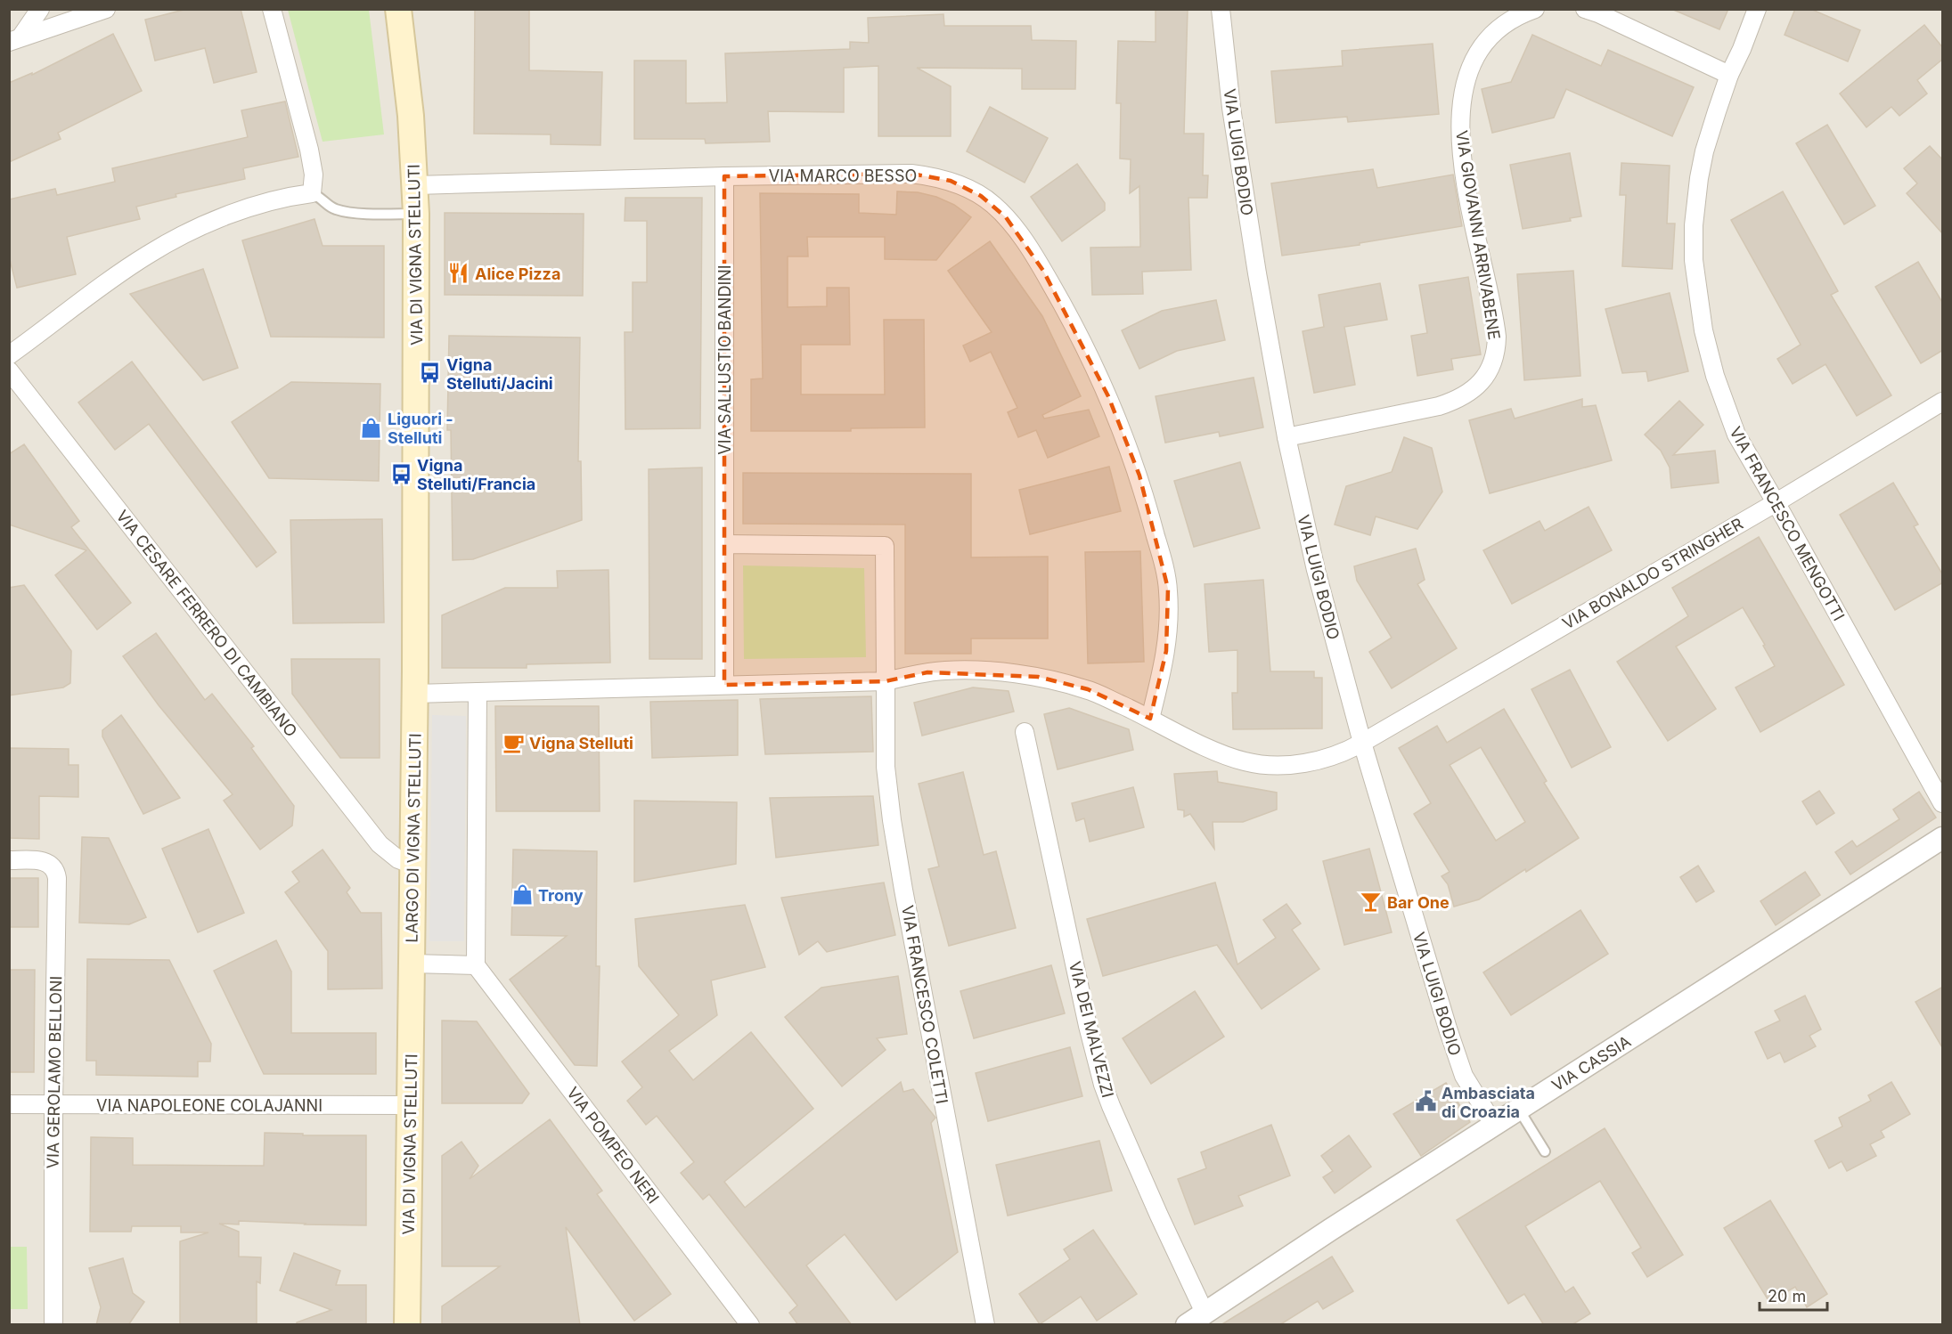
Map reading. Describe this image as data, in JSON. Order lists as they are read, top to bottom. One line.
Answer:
{"streets":{"main road":["VIA DI VIGNA STELLUTI","LARGO DI VIGNA STELLUTI"],"street":["VIA LUIGI BODIO","VIA MARCO BESSO","VIA GIOVANNI ARRIVABENE","VIA SALLUSTIO BANDINI","VIA FRANCESCO MENGOTTI","VIA BONALDO STRINGHER","VIA CESARE FERRERO DI CAMBIANO","VIA FRANCESCO COLETTI","VIA DEI MALVEZZI","VIA CASSIA","VIA GEROLAMO BELLONI","VIA NAPOLEONE COLAJANNI","VIA POMPEO NERI"]},"crossings":[["VIA LUIGI BODIO","VIA GIOVANNI ARRIVABENE"],["VIA LUIGI BODIO","VIA BONALDO STRINGHER"],["VIA LUIGI BODIO","VIA CASSIA"],["VIA MARCO BESSO","VIA DI VIGNA STELLUTI"],["VIA MARCO BESSO","VIA SALLUSTIO BANDINI"],["VIA MARCO BESSO","VIA BONALDO STRINGHER"],["VIA DI VIGNA STELLUTI","LARGO DI VIGNA STELLUTI"],["VIA DI VIGNA STELLUTI","VIA NAPOLEONE COLAJANNI"],["VIA SALLUSTIO BANDINI","VIA BONALDO STRINGHER"],["VIA SALLUSTIO BANDINI","VIA FRANCESCO COLETTI"],["VIA FRANCESCO MENGOTTI","VIA BONALDO STRINGHER"],["VIA BONALDO STRINGHER","VIA FRANCESCO COLETTI"],["VIA CESARE FERRERO DI CAMBIANO","LARGO DI VIGNA STELLUTI"],["LARGO DI VIGNA STELLUTI","VIA POMPEO NERI"],["VIA DEI MALVEZZI","VIA CASSIA"],["VIA GEROLAMO BELLONI","VIA NAPOLEONE COLAJANNI"]],"places":{"restaurant":["Alice Pizza"],"bus stop":["Vigna Stelluti/Jacini","Vigna Stelluti/Francia"],"shop":["Liguori - Stelluti","Trony"],"cafe":["Vigna Stelluti"],"bar":["Bar One"],"public building":["Ambasciata di Croazia"]},"scale_bar":"20 m"}
